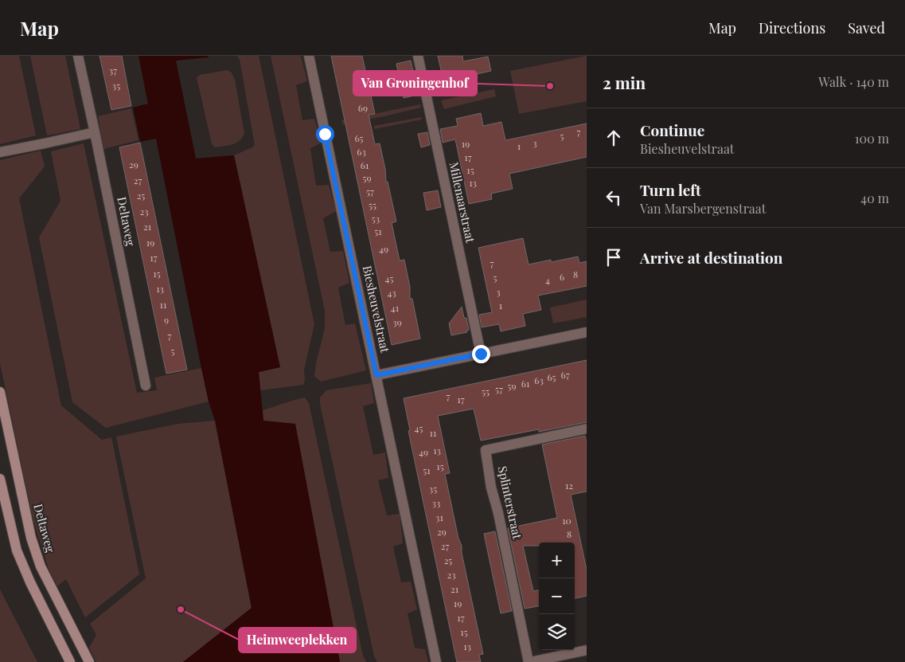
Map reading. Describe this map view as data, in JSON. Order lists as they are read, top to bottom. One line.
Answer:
{"streets":{"street":["Millenaarstraat","Deltaweg","Biesheuvelstraat","Splinterstraat"]},"places":["Van Groningenhof","Heimweeplekken"],"house_numbers":["37","35","69","7","5","65","3","19","1","63","17","29","61","15","59","27","13","57","25","55","23","53","21","51","19","49","17","7","15","8","6","5","45","4","13","3","43","11","1","41","9","39","7","5","67","65","63","61","59","57","55","7","17","45","11","13","49","15","51","12","35","33","31","10","29","8","27","25","23","21","19","17","15","13"],"page":{"header":"Map","nav":["Map","Directions","Saved"],"heading":["2 min","Walk · 140 m"],"list":[["Continue","Biesheuvelstraat","100 m"],["Turn left","Van Marsbergenstraat","40 m"],"Arrive at destination"],"map_buttons":["+","−"]}}
